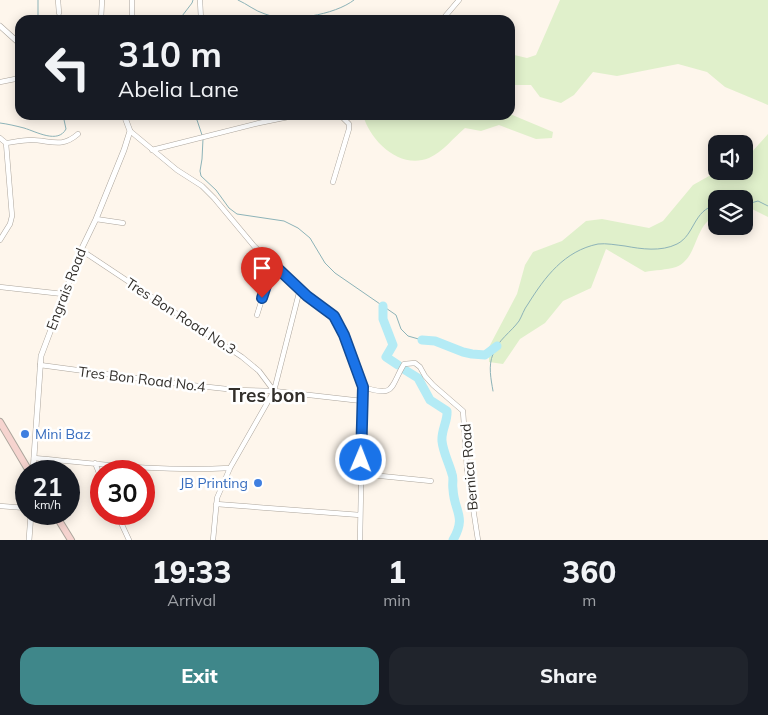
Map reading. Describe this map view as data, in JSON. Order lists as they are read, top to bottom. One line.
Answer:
{"streets":{"street":["Engrais Road","Tres Bon Road No.3","Tres Bon Road No.4","Bernica Road"]},"crossings":[["Engrais Road","Tres Bon Road No.3"],["Engrais Road","Tres Bon Road No.4"],["Tres Bon Road No.3","Tres Bon Road No.4"]],"districts":["Tres bon"],"places":["Mini Baz","JB Printing"],"page":{"turn":["310 m","Abelia Lane"],"speed":"21 km/h","limit":"30","eta":["19:33","Arrival","1","min","360","m"],"buttons":["Exit","Share"]}}
